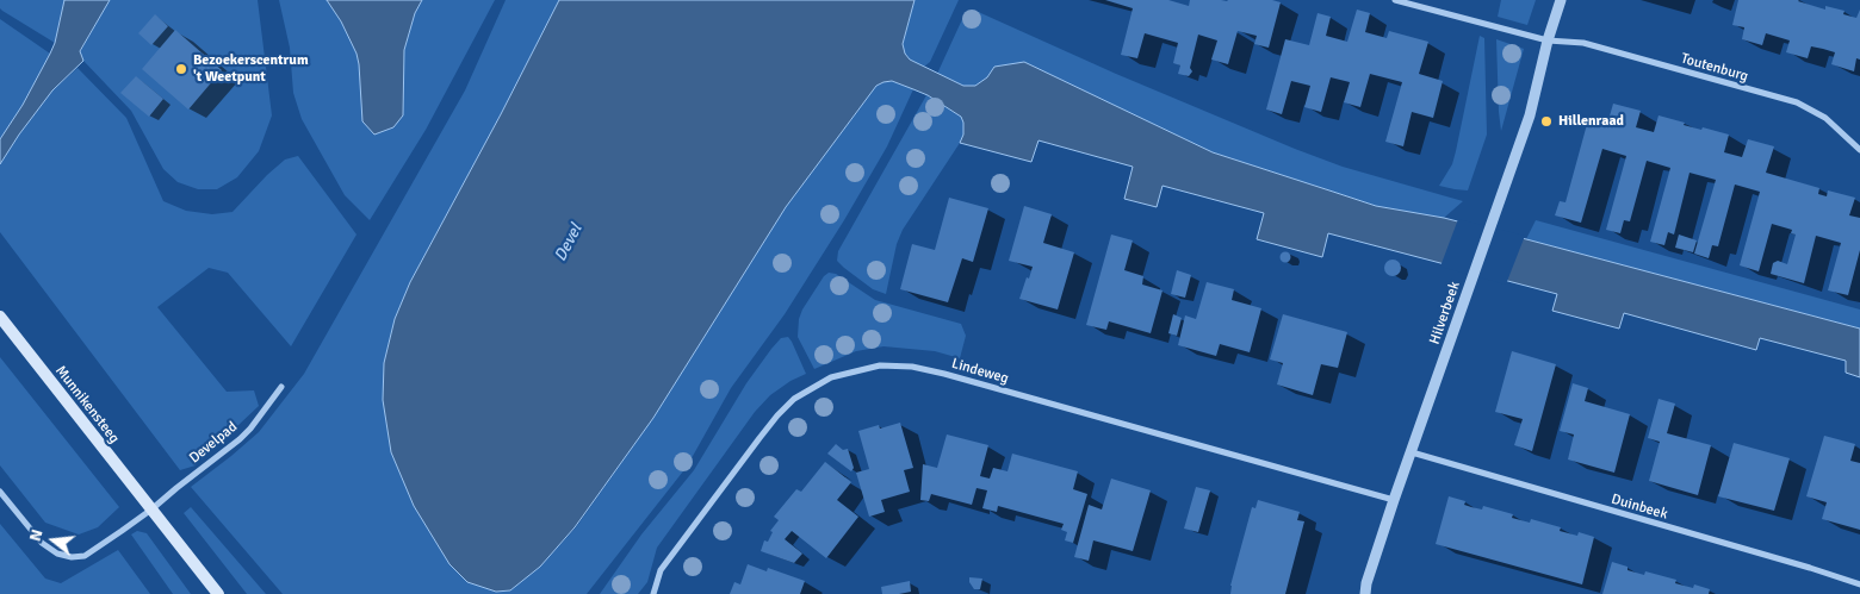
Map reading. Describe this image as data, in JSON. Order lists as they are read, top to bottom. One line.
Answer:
{"streets":{"main road":["Munnikensteeg"],"street":["Toutenburg","Hilverbeek","Lindeweg","Develpad","Duinbeek"]},"crossings":[["Toutenburg","Hilverbeek"],["Hilverbeek","Lindeweg"],["Hilverbeek","Duinbeek"],["Munnikensteeg","Develpad"]],"water":["Devel"],"places":["Bezoekerscentrum 't Weetpunt","Hillenraad"],"north":"left"}
